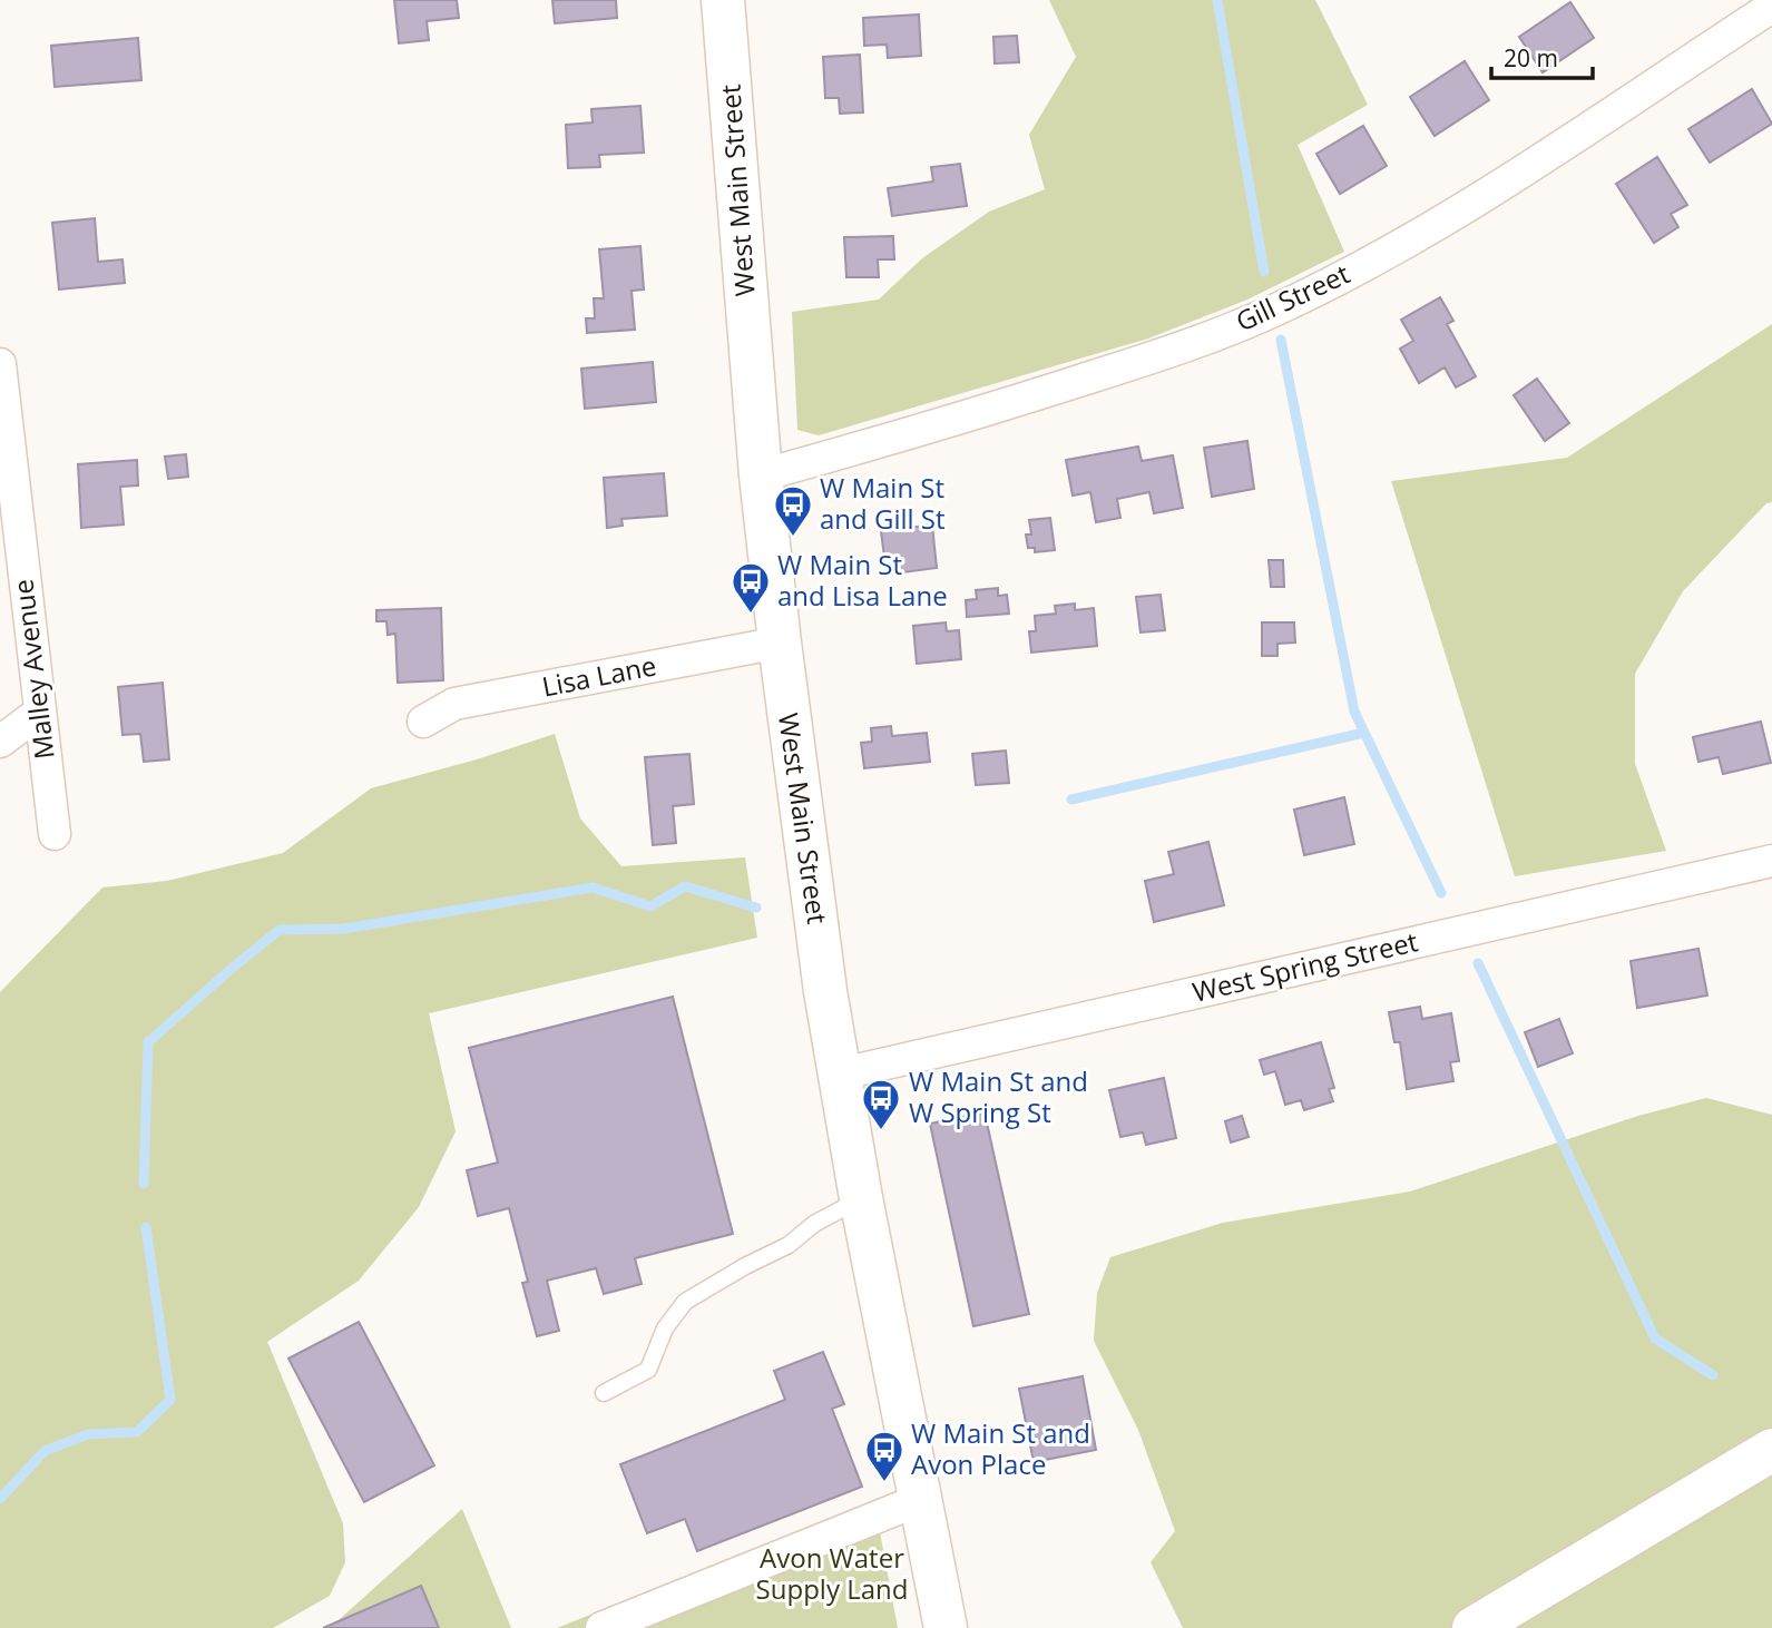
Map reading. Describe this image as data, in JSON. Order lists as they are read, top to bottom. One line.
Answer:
{"streets":{"main road":["West Main Street"],"street":["Gill Street","Malley Avenue","Lisa Lane","West Spring Street"]},"crossings":[["West Main Street","Gill Street"],["West Main Street","Lisa Lane"],["West Main Street","West Spring Street"]],"parks":["Avon Water Supply Land"],"places":{"bus stop":["W Main St and Gill St","W Main St and Lisa Lane","W Main St and W Spring St","W Main St and Avon Place"]},"scale_bar":"20 m"}
